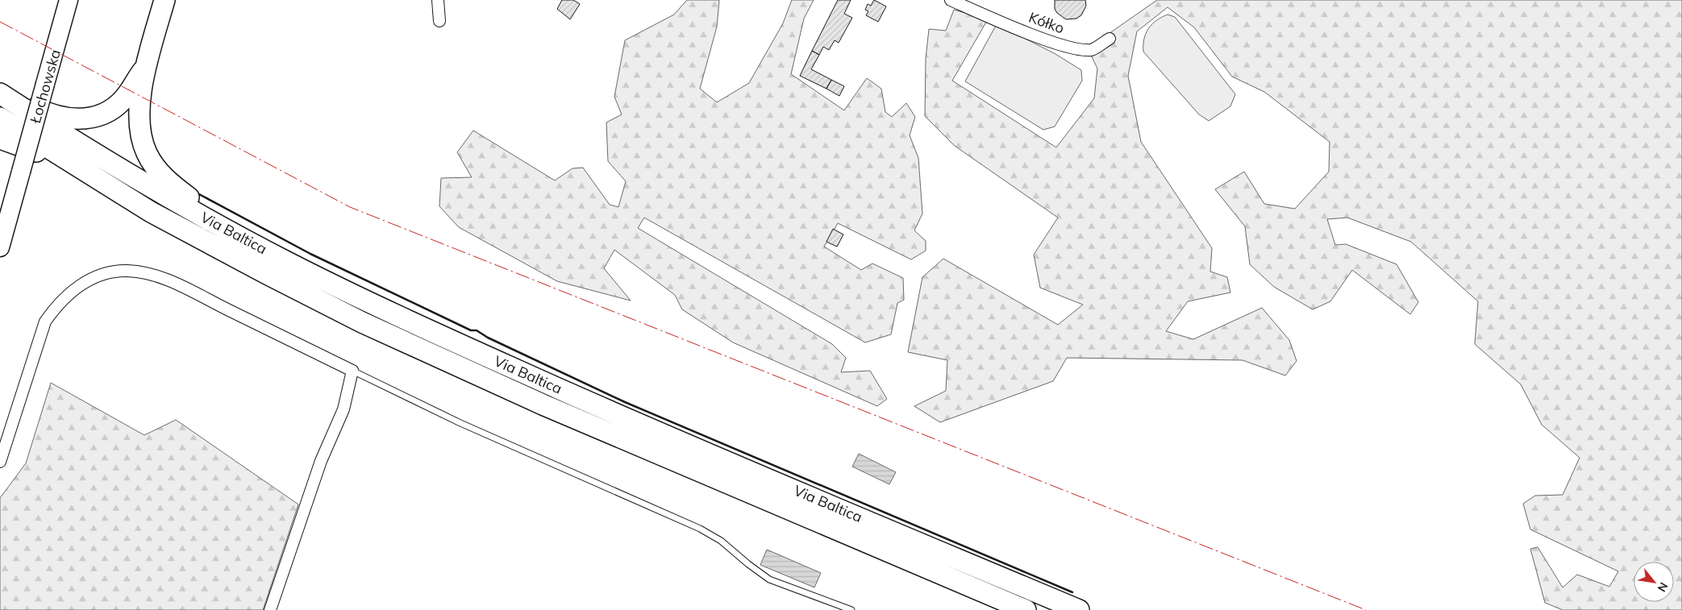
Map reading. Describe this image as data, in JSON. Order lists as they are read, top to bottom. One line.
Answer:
{"streets":{"highway":["Via Baltica"],"main road":["Łochowska"],"street":["Kółko"]},"north":"bottom right"}
